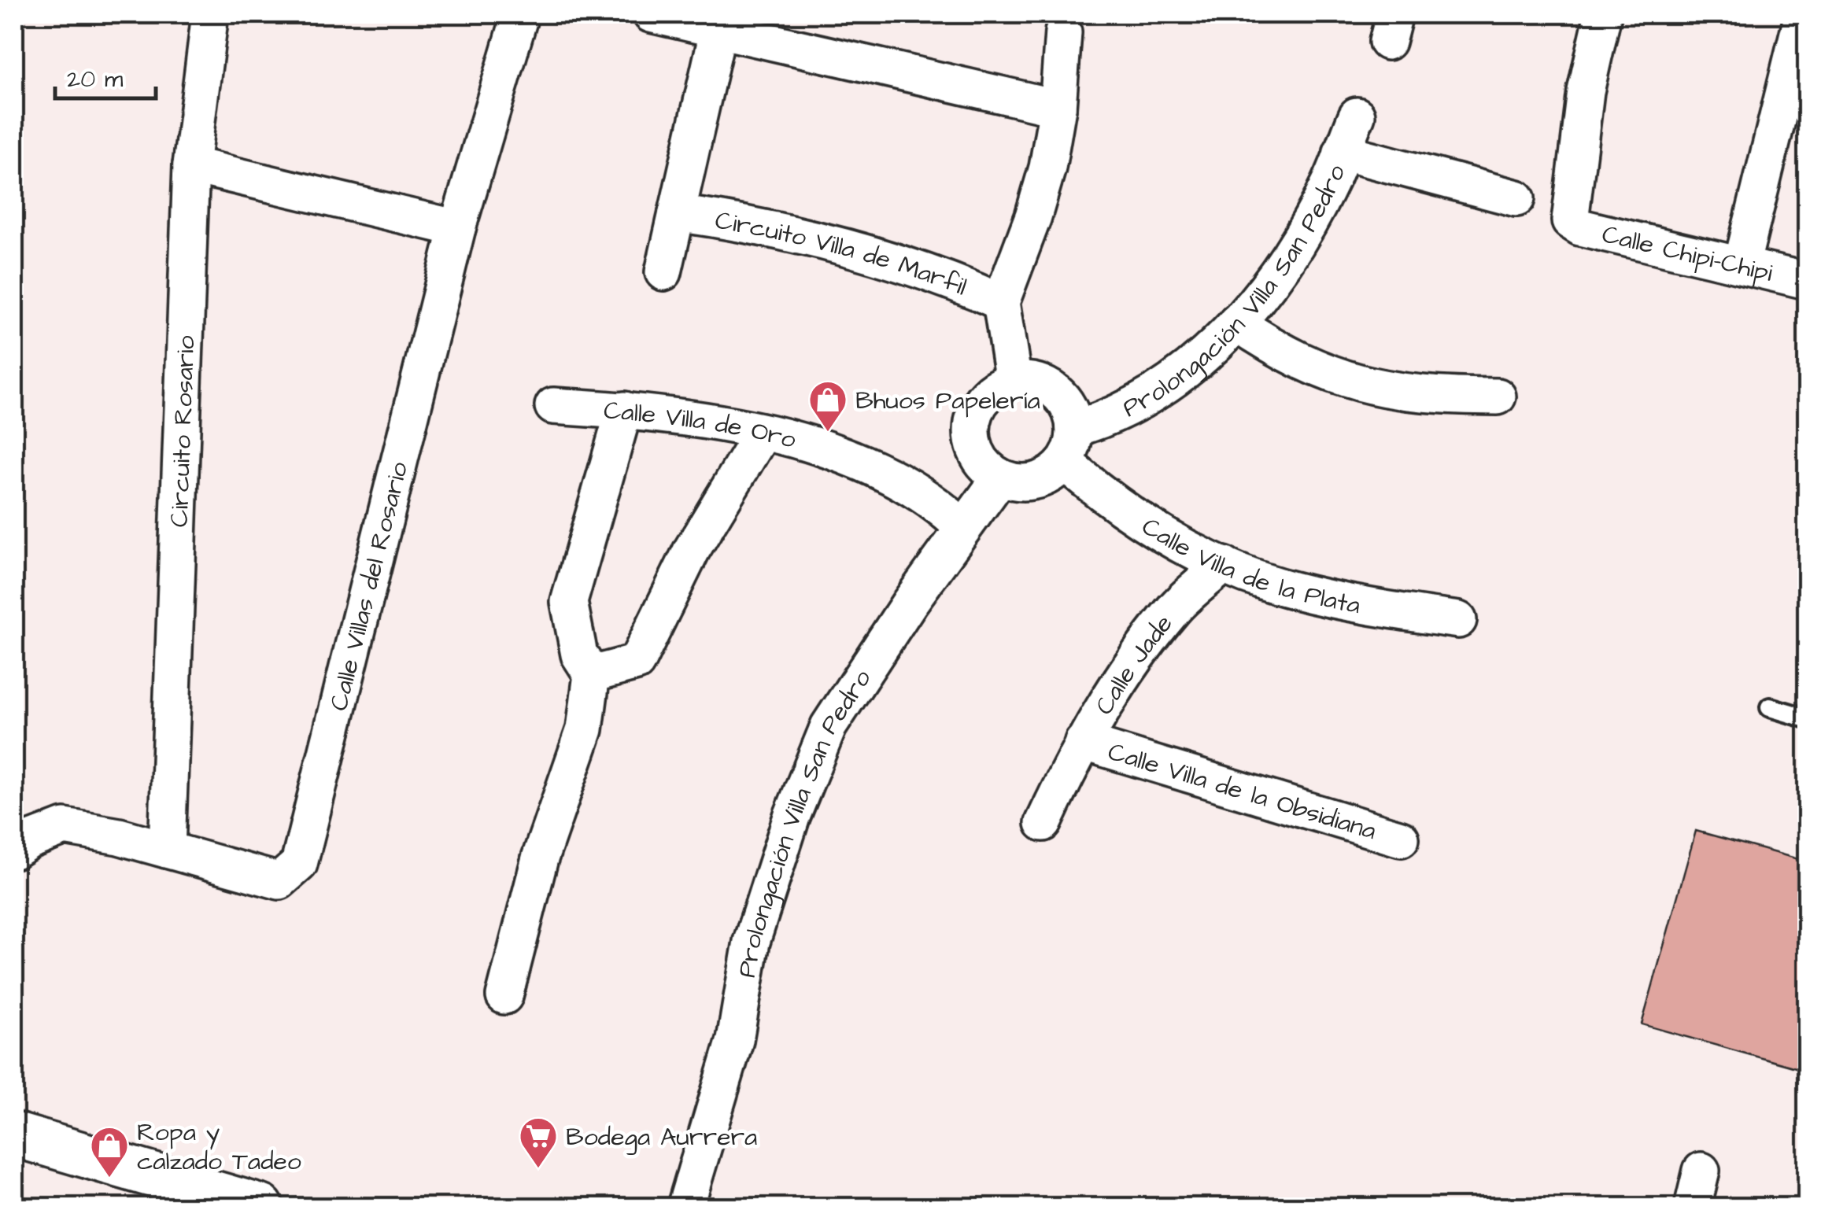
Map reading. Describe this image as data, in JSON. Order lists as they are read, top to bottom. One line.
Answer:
{"streets":{"street":["Calle Chipi-Chipi","Circuito Villa de Marfil","Prolongación Villa San Pedro","Calle Villa de Oro","Circuito Rosario","Calle Villa de la Plata","Calle Villas del Rosario","Calle Jade","Calle Villa de la Obsidiana"]},"crossings":[["Circuito Villa de Marfil","Prolongación Villa San Pedro"],["Circuito Villa de Marfil","Calle Villa de la Plata"],["Prolongación Villa San Pedro","Calle Villa de Oro"],["Prolongación Villa San Pedro","Calle Villa de la Plata"],["Circuito Rosario","Calle Villas del Rosario"],["Calle Villa de la Plata","Calle Jade"],["Calle Jade","Calle Villa de la Obsidiana"]],"places":{"shop":["Bhuos Papelería","Ropa y calzado Tadeo"],"supermarket":["Bodega Aurrera"]},"scale_bar":"20 m"}
